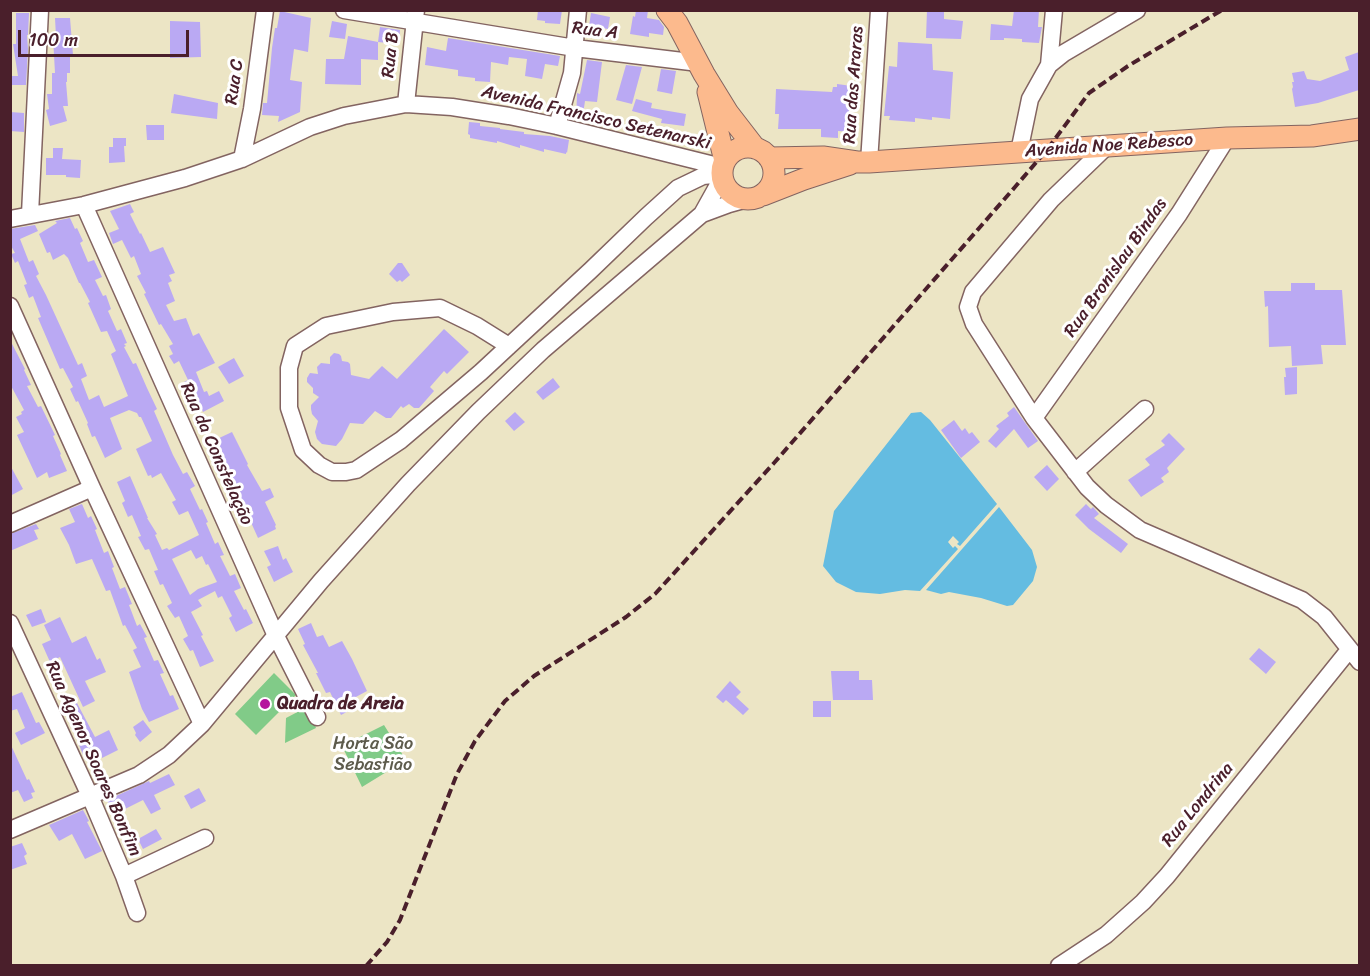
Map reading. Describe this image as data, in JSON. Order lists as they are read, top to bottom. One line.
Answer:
{"streets":{"main road":["Avenida Noe Rebesco"],"street":["Rua A","Rua B","Rua C","Rua das Araras","Avenida Francisco Setenarski","Rua Bronislau Bindas","Rua da Constelação","Rua Agenor Soares Bonfim","Rua Londrina"]},"crossings":[["Rua A","Rua B"],["Rua B","Avenida Francisco Setenarski"],["Rua C","Avenida Francisco Setenarski"],["Rua das Araras","Avenida Noe Rebesco"],["Avenida Francisco Setenarski","Avenida Noe Rebesco"],["Avenida Francisco Setenarski","Rua da Constelação"],["Avenida Noe Rebesco","Rua Bronislau Bindas"]],"parks":["Horta São Sebastião"],"places":["Quadra de Areia"],"scale_bar":"100 m"}
